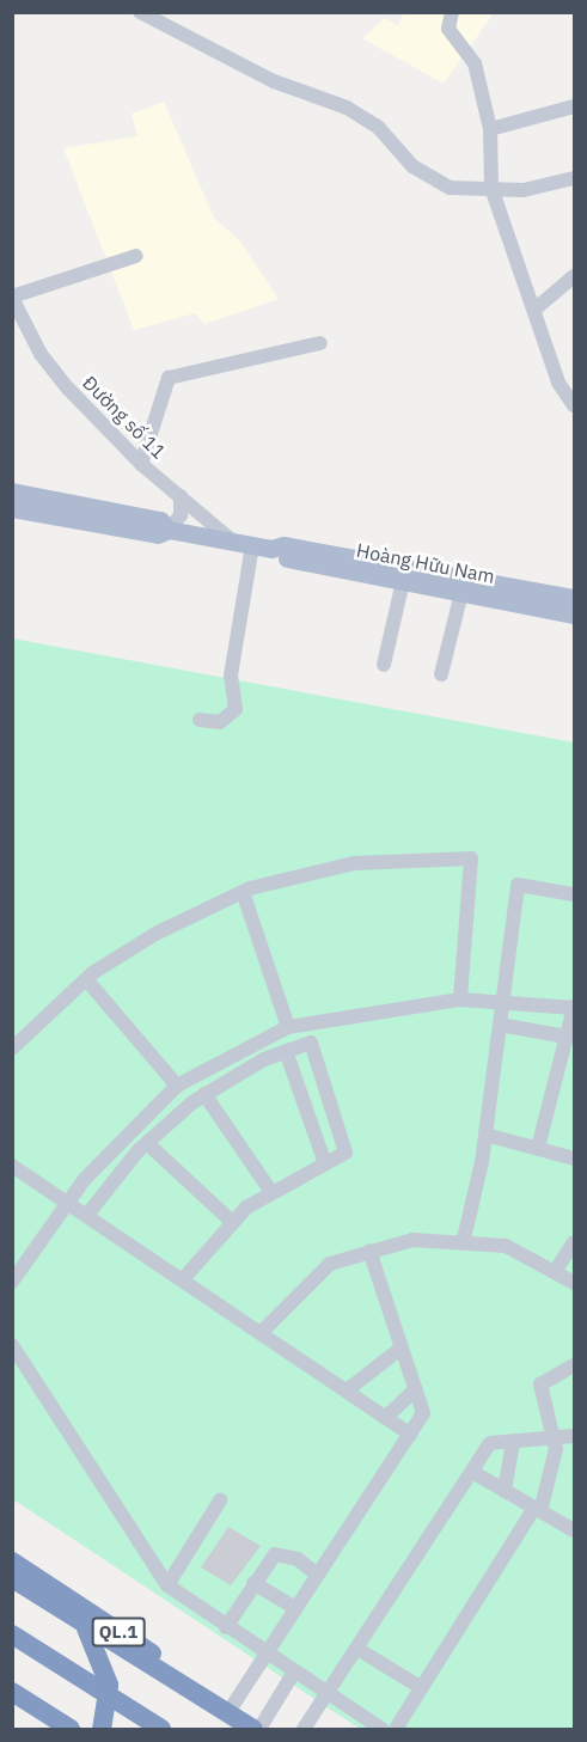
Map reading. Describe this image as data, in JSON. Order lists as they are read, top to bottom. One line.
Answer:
{"streets":{"highway":["QL.1"],"main road":["Hoàng Hữu Nam"],"street":["Đường số 11"]},"crossings":[["Đường số 11","Hoàng Hữu Nam"]]}
